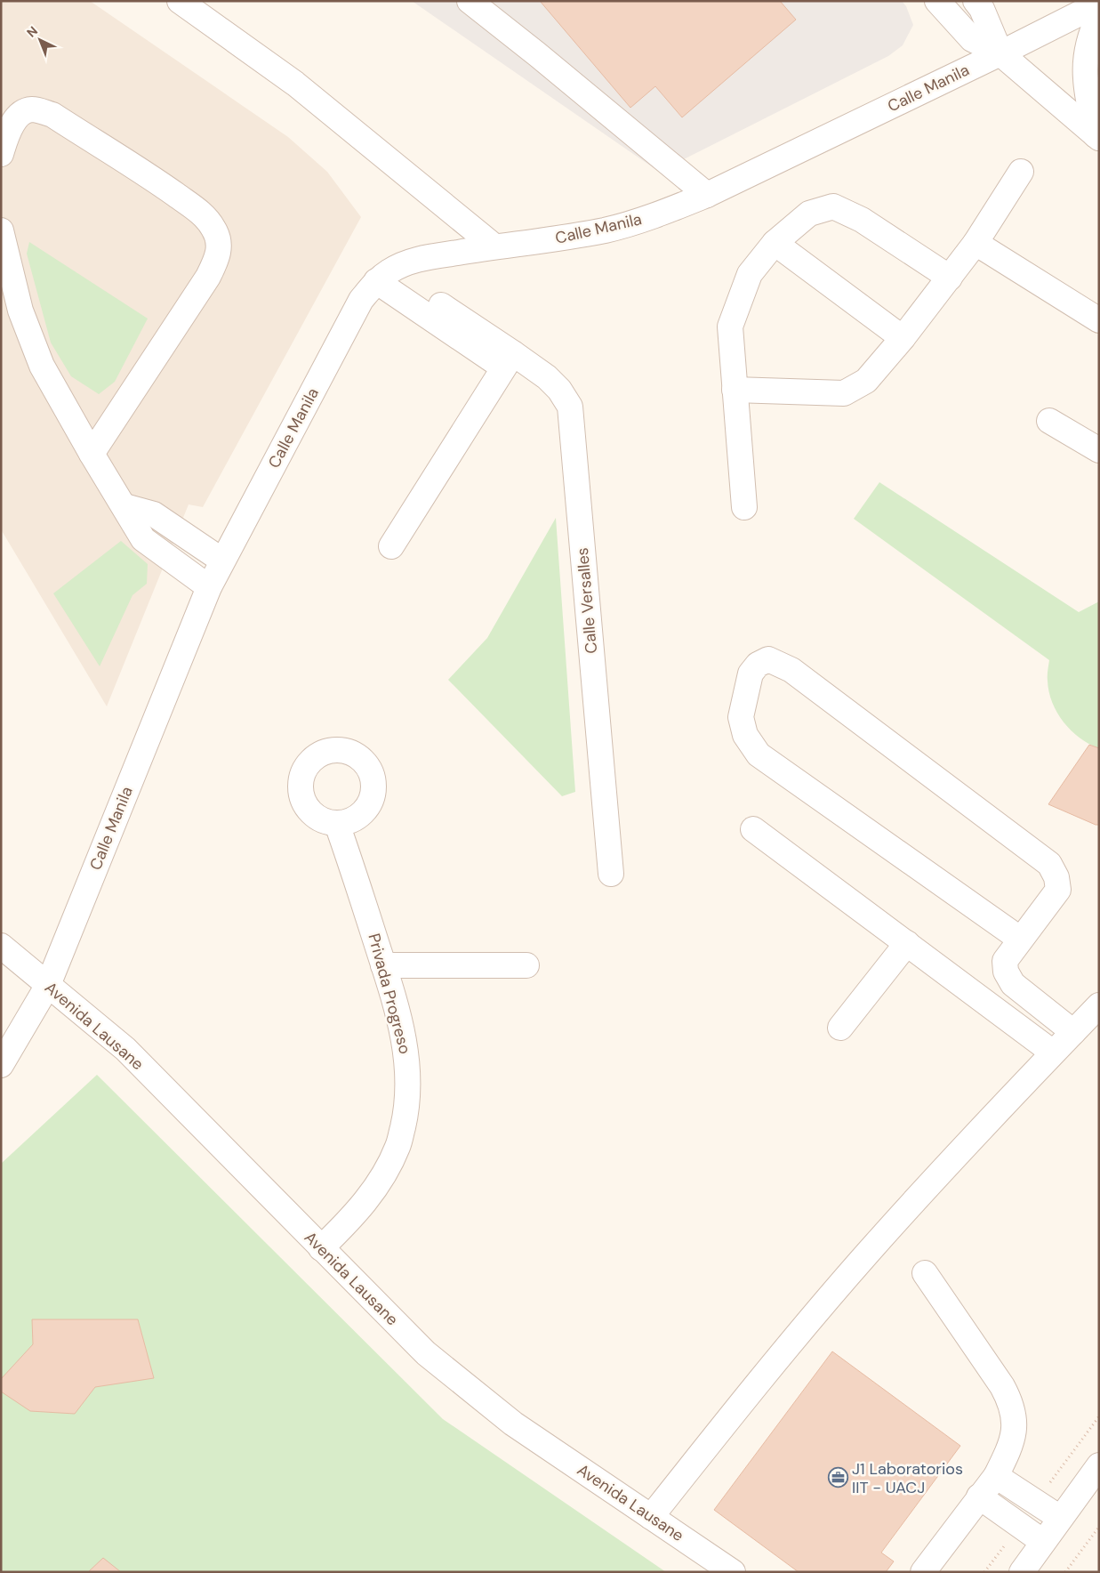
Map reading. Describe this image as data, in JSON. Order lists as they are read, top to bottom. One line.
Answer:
{"streets":{"street":["Calle Manila","Calle Versalles","Privada Progreso","Avenida Lausane"]},"crossings":[["Calle Manila","Calle Versalles"],["Calle Manila","Avenida Lausane"],["Privada Progreso","Avenida Lausane"]],"places":{"office":["J1 Laboratorios IIT - UACJ"]},"north":"top left"}
